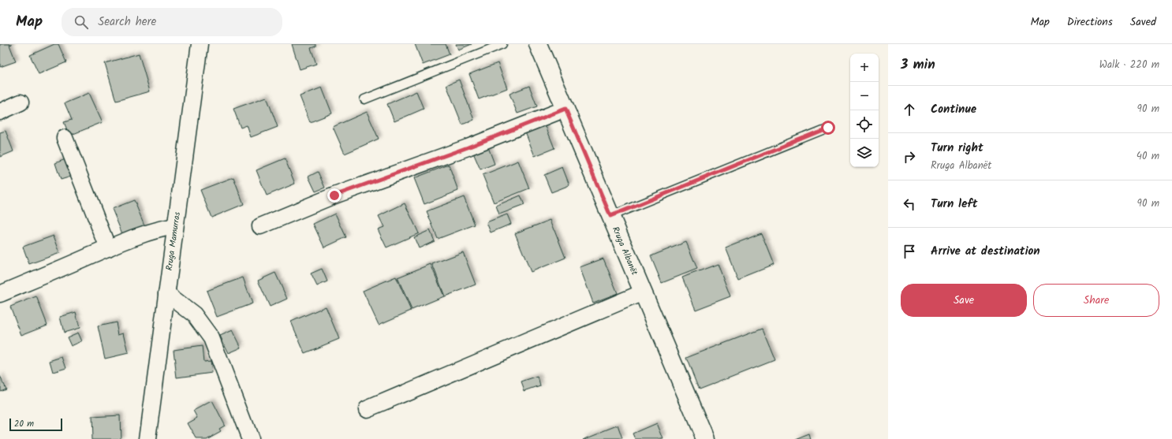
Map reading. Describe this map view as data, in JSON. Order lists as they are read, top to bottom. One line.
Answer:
{"streets":{"street":["Rruga Mamurras","Rruga Albanët"]},"scale_bar":"20 m","page":{"header":"Map","search":"Search here","nav":["Map","Directions","Saved"],"heading":["3 min","Walk · 220 m"],"map_buttons":["+","−"],"list":[["Continue","90 m"],["Turn right","Rruga Albanët","40 m"],["Turn left","90 m"],"Arrive at destination"],"buttons":["Save","Share"],"scale":"20 m"}}
